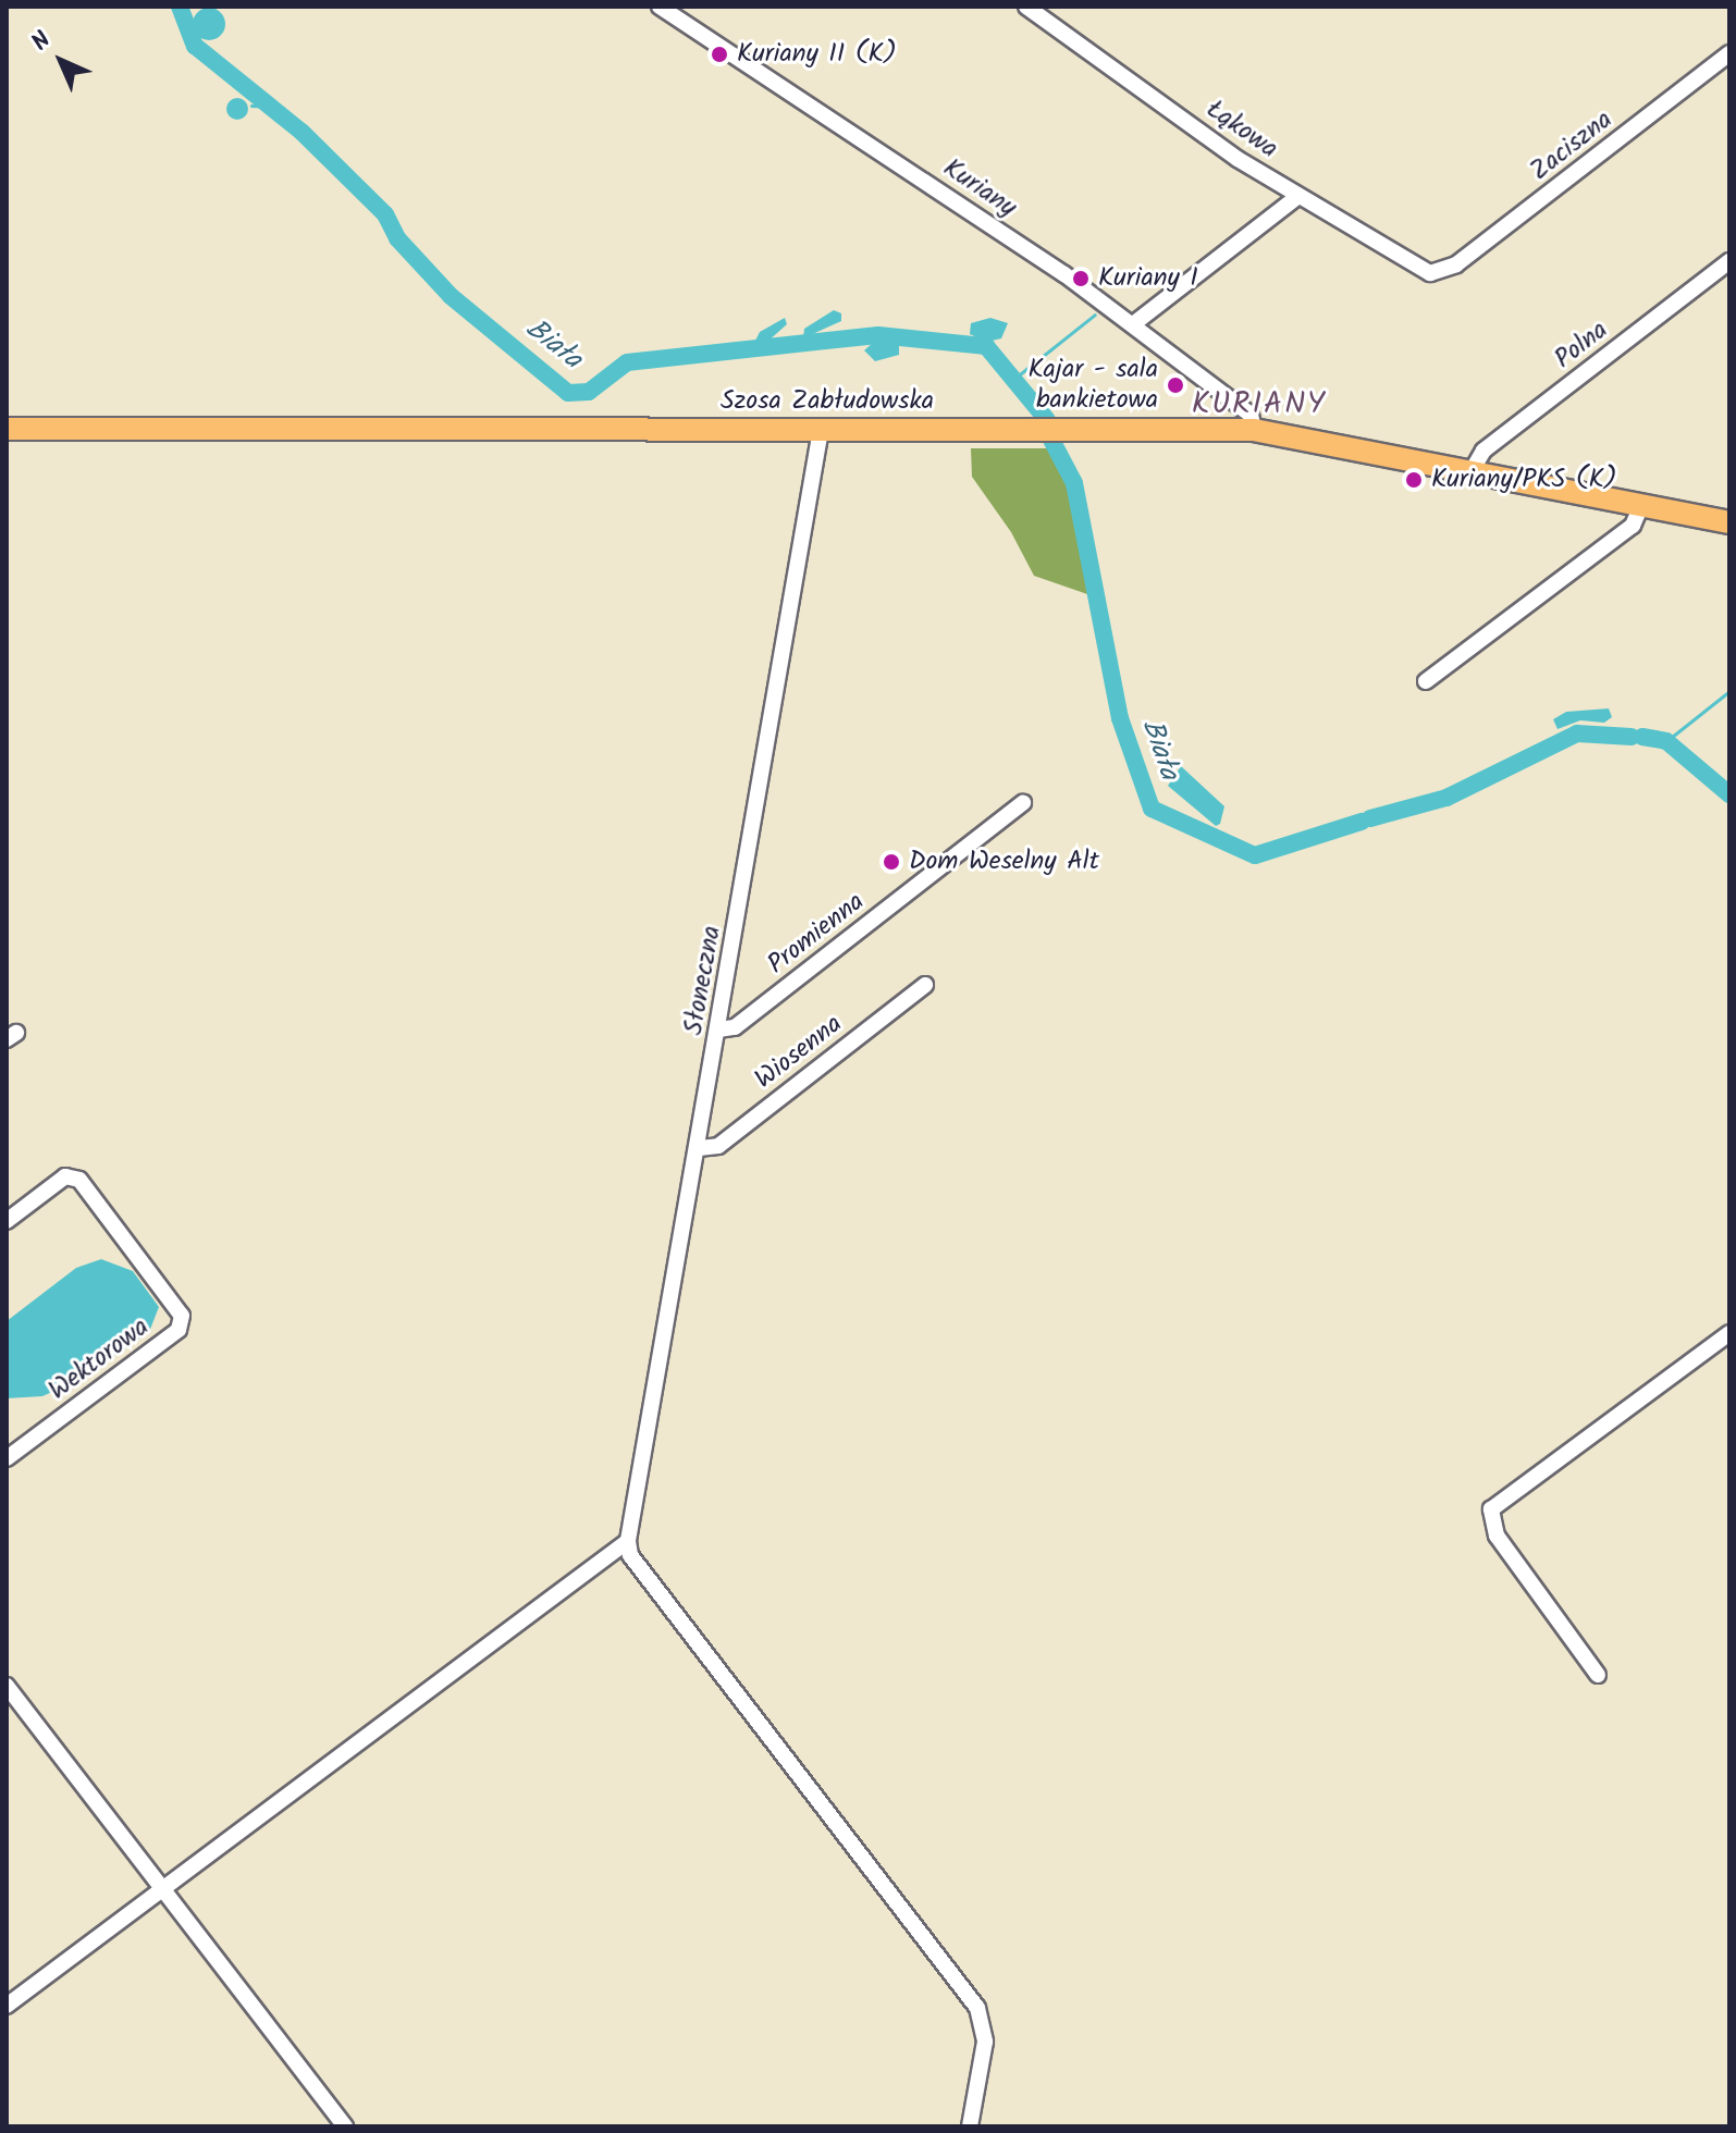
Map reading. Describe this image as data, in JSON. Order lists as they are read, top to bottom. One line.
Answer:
{"streets":{"highway":["Szosa Zabłudowska"],"street":["Łąkowa","Zaciszna","Kuriany","Polna","Promienna","Słoneczna","Wiosenna","Wektorowa"]},"crossings":[["Łąkowa","Zaciszna"],["Kuriany","Szosa Zabłudowska"],["Polna","Szosa Zabłudowska"],["Szosa Zabłudowska","Słoneczna"],["Promienna","Słoneczna"],["Słoneczna","Wiosenna"]],"districts":["KURIANY"],"water":["Biała"],"places":["Kuriany II (K)","Kuriany I","Kajar - sala bankietowa","Kuriany/PKS (K)","Dom Weselny Alt"],"north":"top left"}
